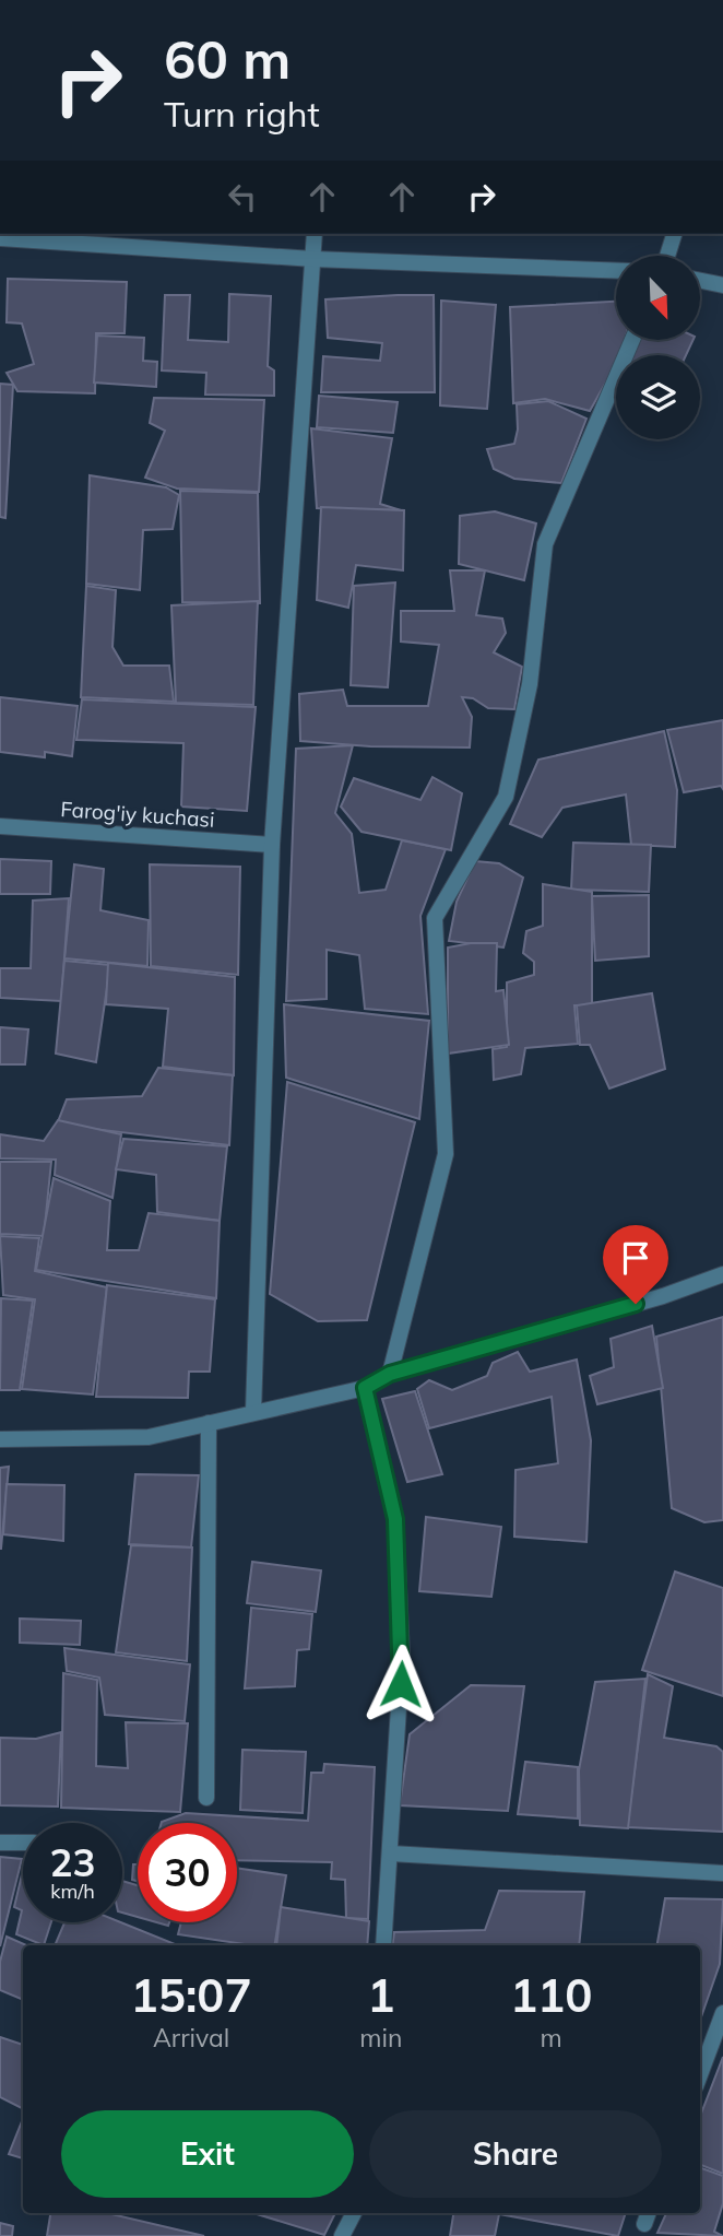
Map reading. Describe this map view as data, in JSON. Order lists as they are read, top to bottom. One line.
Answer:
{"streets":{"street":["Farog'iy kuchasi"]},"north":"bottom right","page":{"turn":["60 m","Turn right"],"speed":"23 km/h","limit":"30","eta":["15:07","Arrival","1","min","110","m"],"buttons":["Exit","Share"]}}
